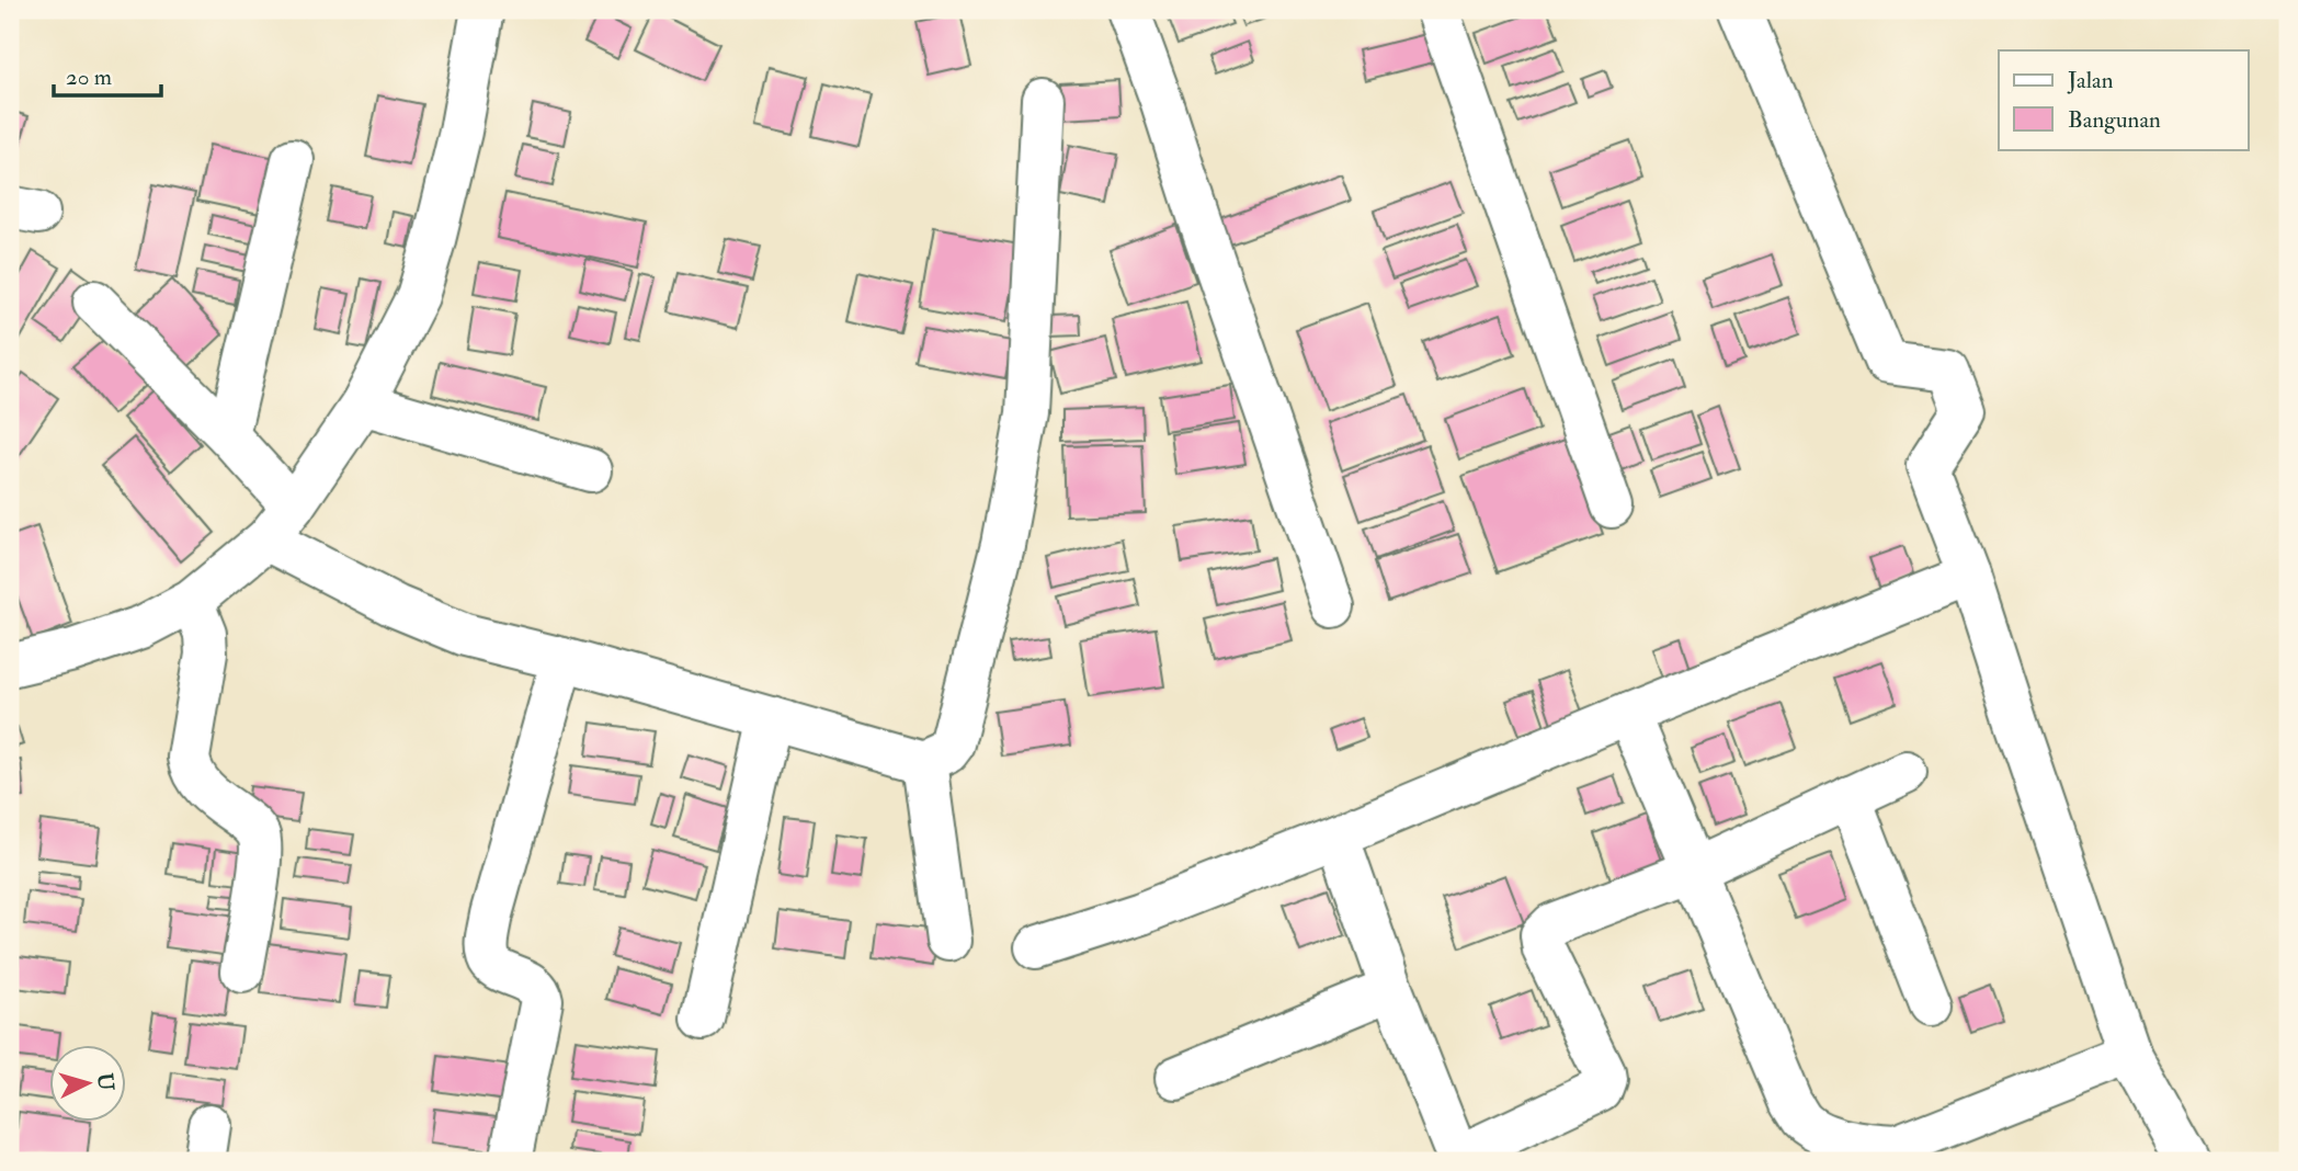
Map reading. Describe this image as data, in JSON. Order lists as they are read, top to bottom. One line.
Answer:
{"legend":["Jalan","Bangunan"],"scale_bar":"20 m","north":"right"}
